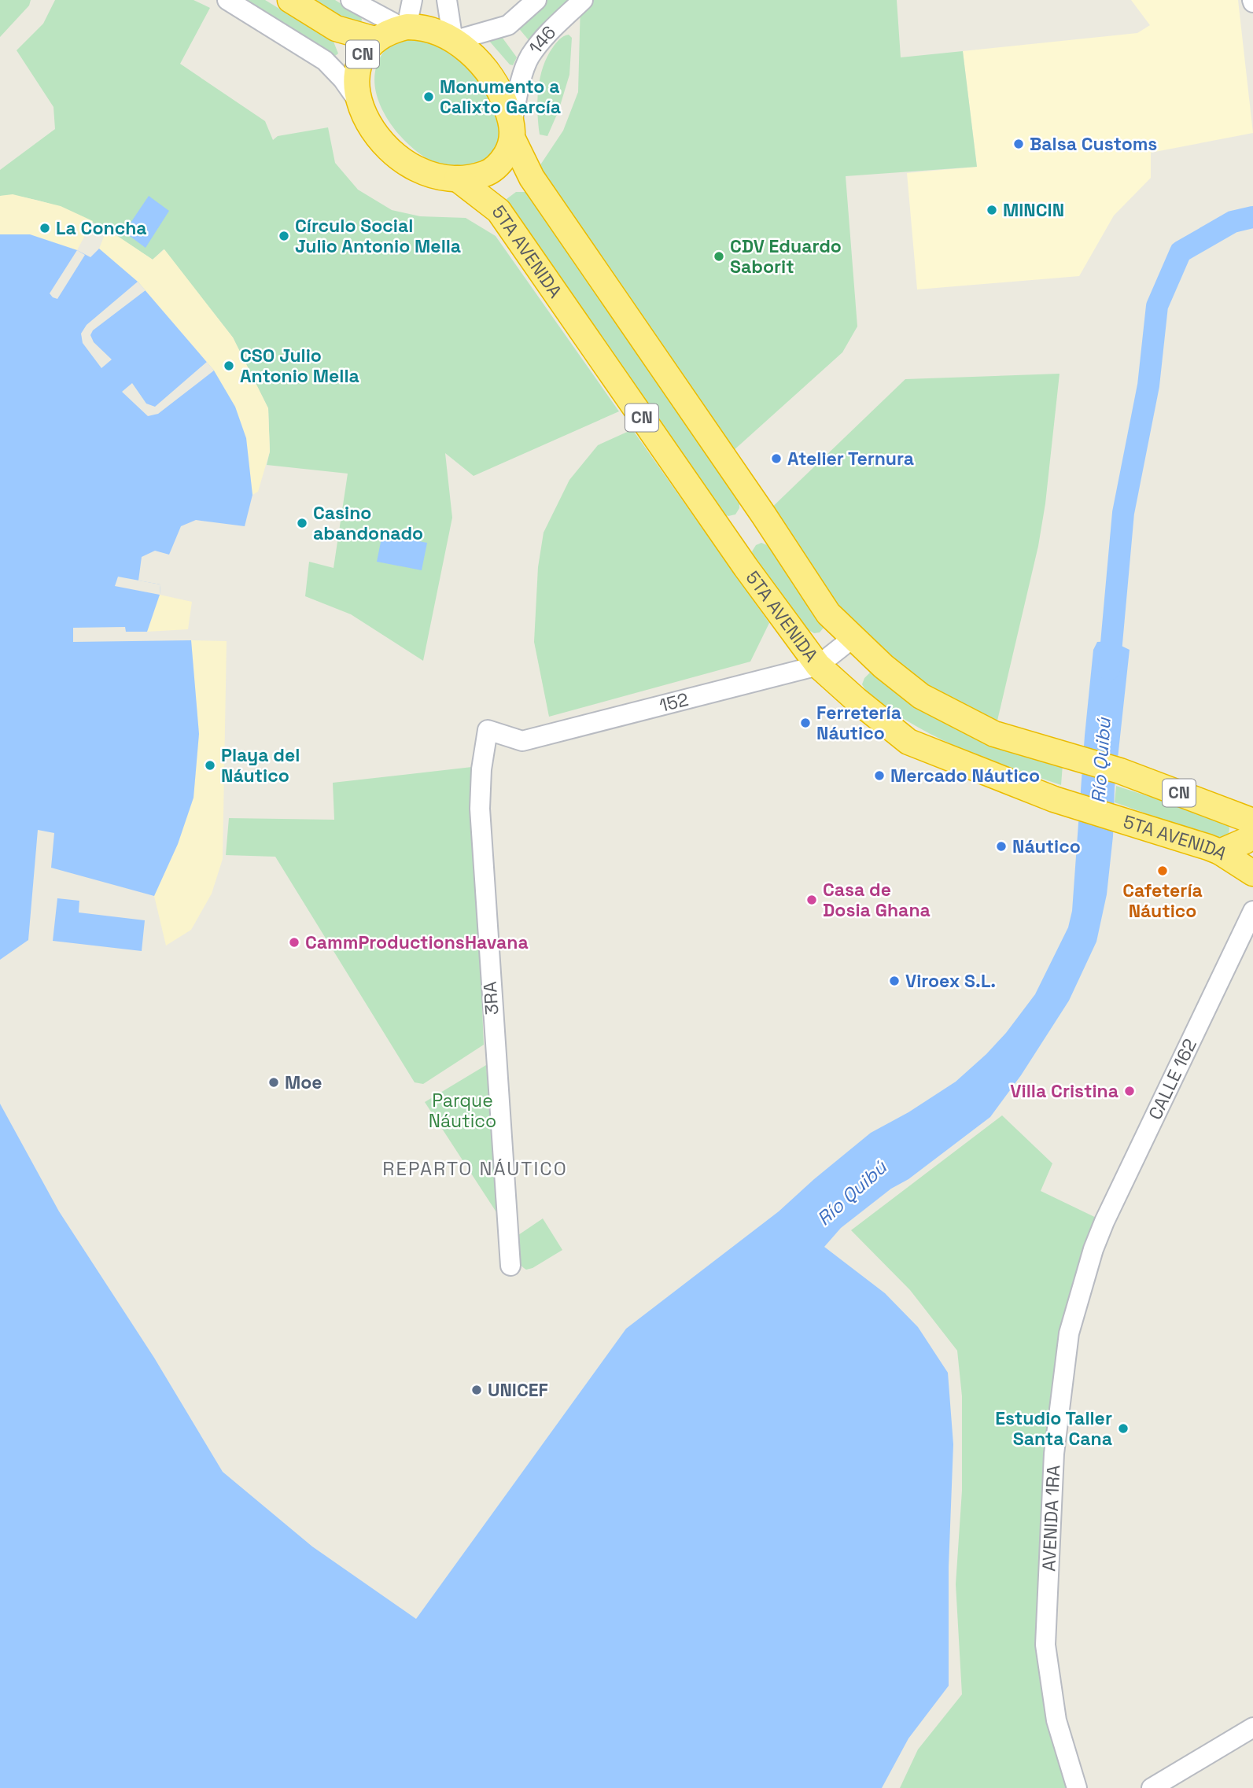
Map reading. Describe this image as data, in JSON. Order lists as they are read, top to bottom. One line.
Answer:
{"streets":{"highway":["CN","5TA AVENIDA"],"street":["146","152","3RA","CALLE 162","AVENIDA 1RA"]},"crossings":[["146","CN"],["146","5TA AVENIDA"],["CN","5TA AVENIDA"],["CN","152"],["5TA AVENIDA","152"],["152","3RA"],["CALLE 162","AVENIDA 1RA"]],"districts":["REPARTO NÁUTICO"],"water":["Río Quibú"],"parks":["Parque Náutico"],"places":["Monumento a Calixto García","Balsa Customs","MINCIN","La Concha","Círculo Social Julio Antonio Mella","CDV Eduardo Saborit","CSO Julio Antonio Mella","Atelier Ternura","Casino abandonado","Ferretería Náutico","Playa del Náutico","Mercado Náutico","Náutico","Cafetería Náutico","Casa de Dosia Ghana","CammProductionsHavana","Viroex S.L.","Moe","Villa Cristina","UNICEF","Estudio Taller Santa Cana"]}
